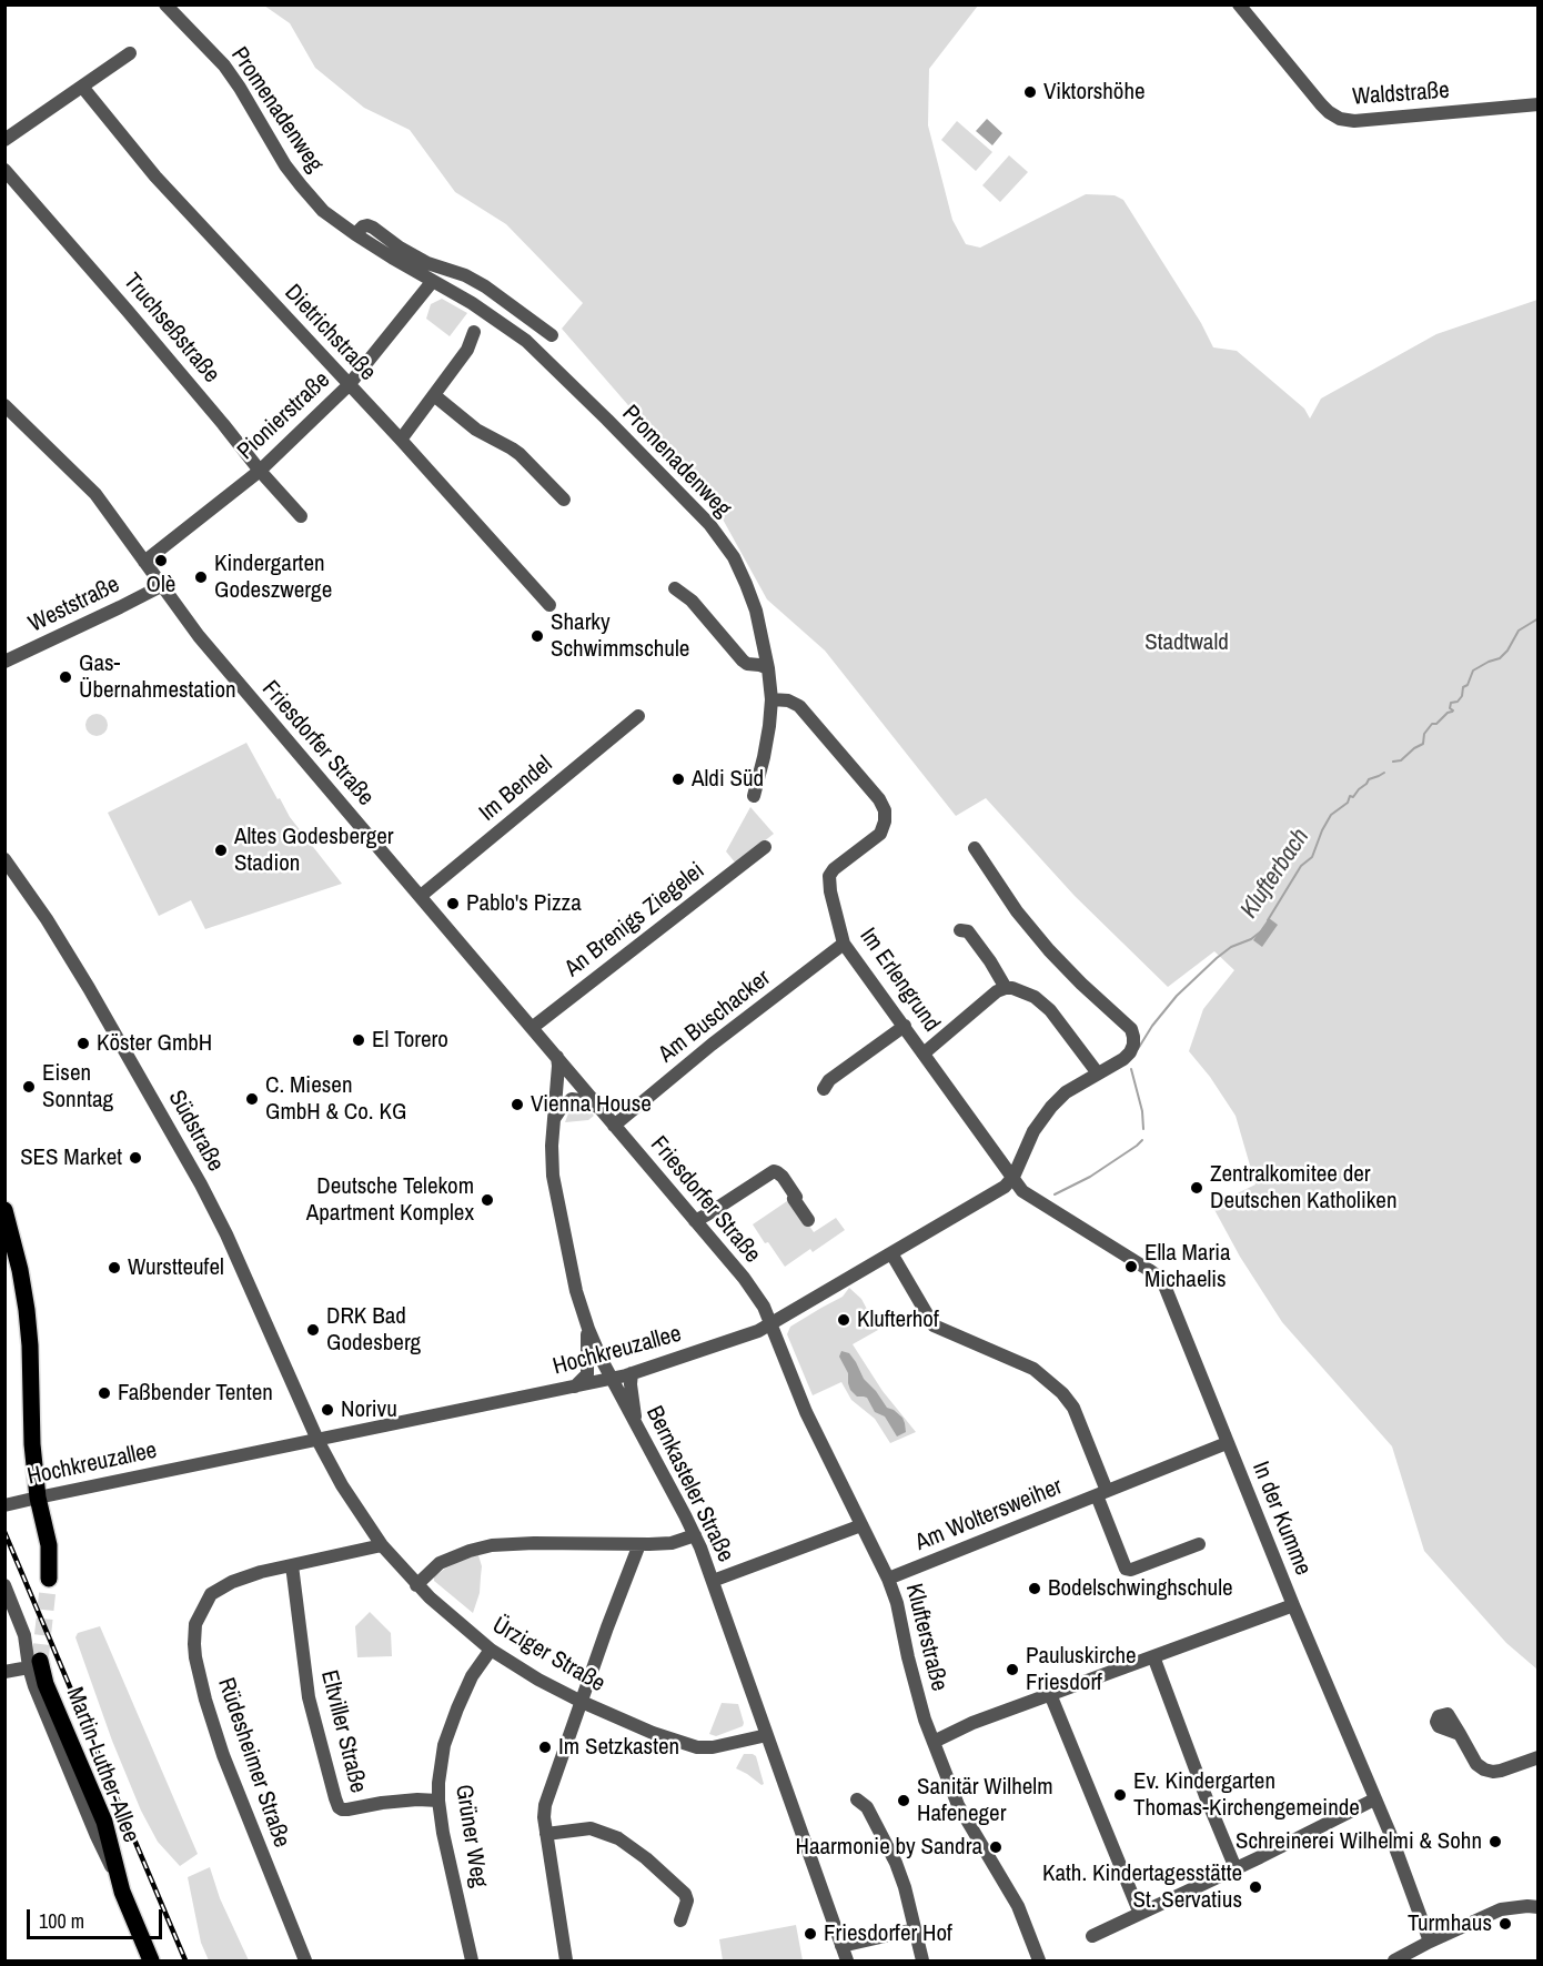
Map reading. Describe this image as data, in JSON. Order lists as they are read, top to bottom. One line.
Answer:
{"streets":{"main road":["Martin-Luther-Allee"],"street":["Waldstraße","Promenadenweg","Truchseßstraße","Dietrichstraße","Pionierstraße","Weststraße","Friesdorfer Straße","Im Bendel","An Brenigs Ziegelei","Im Erlengrund","Am Buschacker","Südstraße","Hochkreuzallee","Bernkasteler Straße","Am Woltersweiher","In der Kumme","Klufterstraße","Ürziger Straße","Eltviller Straße","Rüdesheimer Straße","Grüner Weg"]},"crossings":[["Promenadenweg","Pionierstraße"],["Promenadenweg","Im Erlengrund"],["Truchseßstraße","Pionierstraße"],["Dietrichstraße","Pionierstraße"],["Pionierstraße","Friesdorfer Straße"],["Weststraße","Friesdorfer Straße"],["Friesdorfer Straße","Im Bendel"],["Friesdorfer Straße","An Brenigs Ziegelei"],["Friesdorfer Straße","Am Buschacker"],["Friesdorfer Straße","Hochkreuzallee"],["Friesdorfer Straße","Bernkasteler Straße"],["Friesdorfer Straße","Klufterstraße"],["Im Erlengrund","Am Buschacker"],["Im Erlengrund","Hochkreuzallee"],["Im Erlengrund","In der Kumme"],["Südstraße","Hochkreuzallee"],["Südstraße","Ürziger Straße"],["Hochkreuzallee","Bernkasteler Straße"],["Hochkreuzallee","In der Kumme"],["Hochkreuzallee","Klufterstraße"],["Hochkreuzallee","Ürziger Straße"],["Bernkasteler Straße","Ürziger Straße"],["Am Woltersweiher","In der Kumme"],["Am Woltersweiher","Klufterstraße"],["Ürziger Straße","Rüdesheimer Straße"],["Ürziger Straße","Grüner Weg"],["Eltviller Straße","Rüdesheimer Straße"],["Eltviller Straße","Grüner Weg"]],"water":["Klufterbach"],"parks":["Stadtwald"],"places":["Viktorshöhe","Olè","Kindergarten Godeszwerge","Sharky Schwimmschule","Gas- Übernahmestation","Aldi Süd","Altes Godesberger Stadion","Pablo's Pizza","El Torero","Köster GmbH","Eisen Sonntag","C. Miesen GmbH & Co. KG","Vienna House","SES Market","Zentralkomitee der Deutschen Katholiken","Deutsche Telekom Apartment Komplex","Ella Maria Michaelis","Wurstteufel","Klufterhof","DRK Bad Godesberg","Faßbender Tenten","Norivu","Bodelschwinghschule","Pauluskirche Friesdorf","Im Setzkasten","Ev. Kindergarten Thomas-Kirchengemeinde","Sanitär Wilhelm Hafeneger","Schreinerei Wilhelmi & Sohn","Haarmonie by Sandra","Kath. Kindertagesstätte St. Servatius","Turmhaus","Friesdorfer Hof"],"scale_bar":"100 m"}
